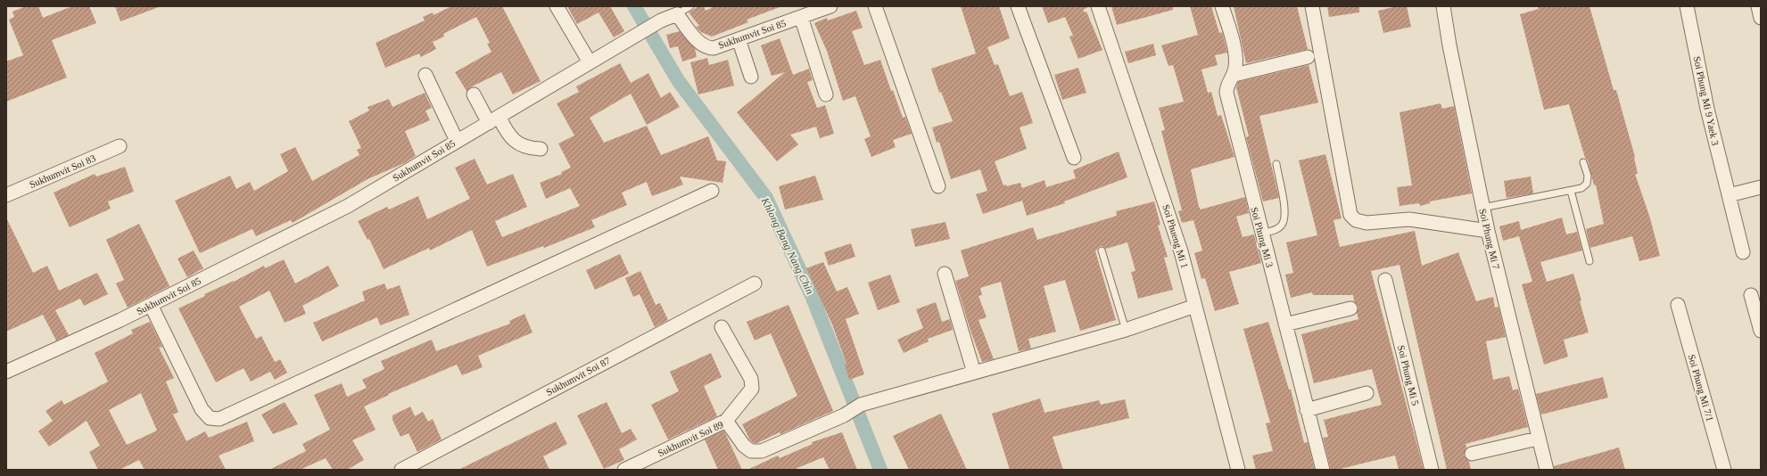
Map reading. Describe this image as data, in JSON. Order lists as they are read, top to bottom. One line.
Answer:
{"streets":{"street":["Sukhumvit Soi 85","Soi Phung Mi 9 Yaek 3","Sukhumvit Soi 83","Soi Phueng Mi 1","Soi Phung Mi 3","Soi Phung Mi 7","Soi Phung Mi 5","Sukhumvit Soi 87","Soi Phung Mi 7/1","Sukhumvit Soi 89"]},"crossings":[["Soi Phueng Mi 1","Sukhumvit Soi 89"]],"water":["Khlong Bang Nang Chin"]}
